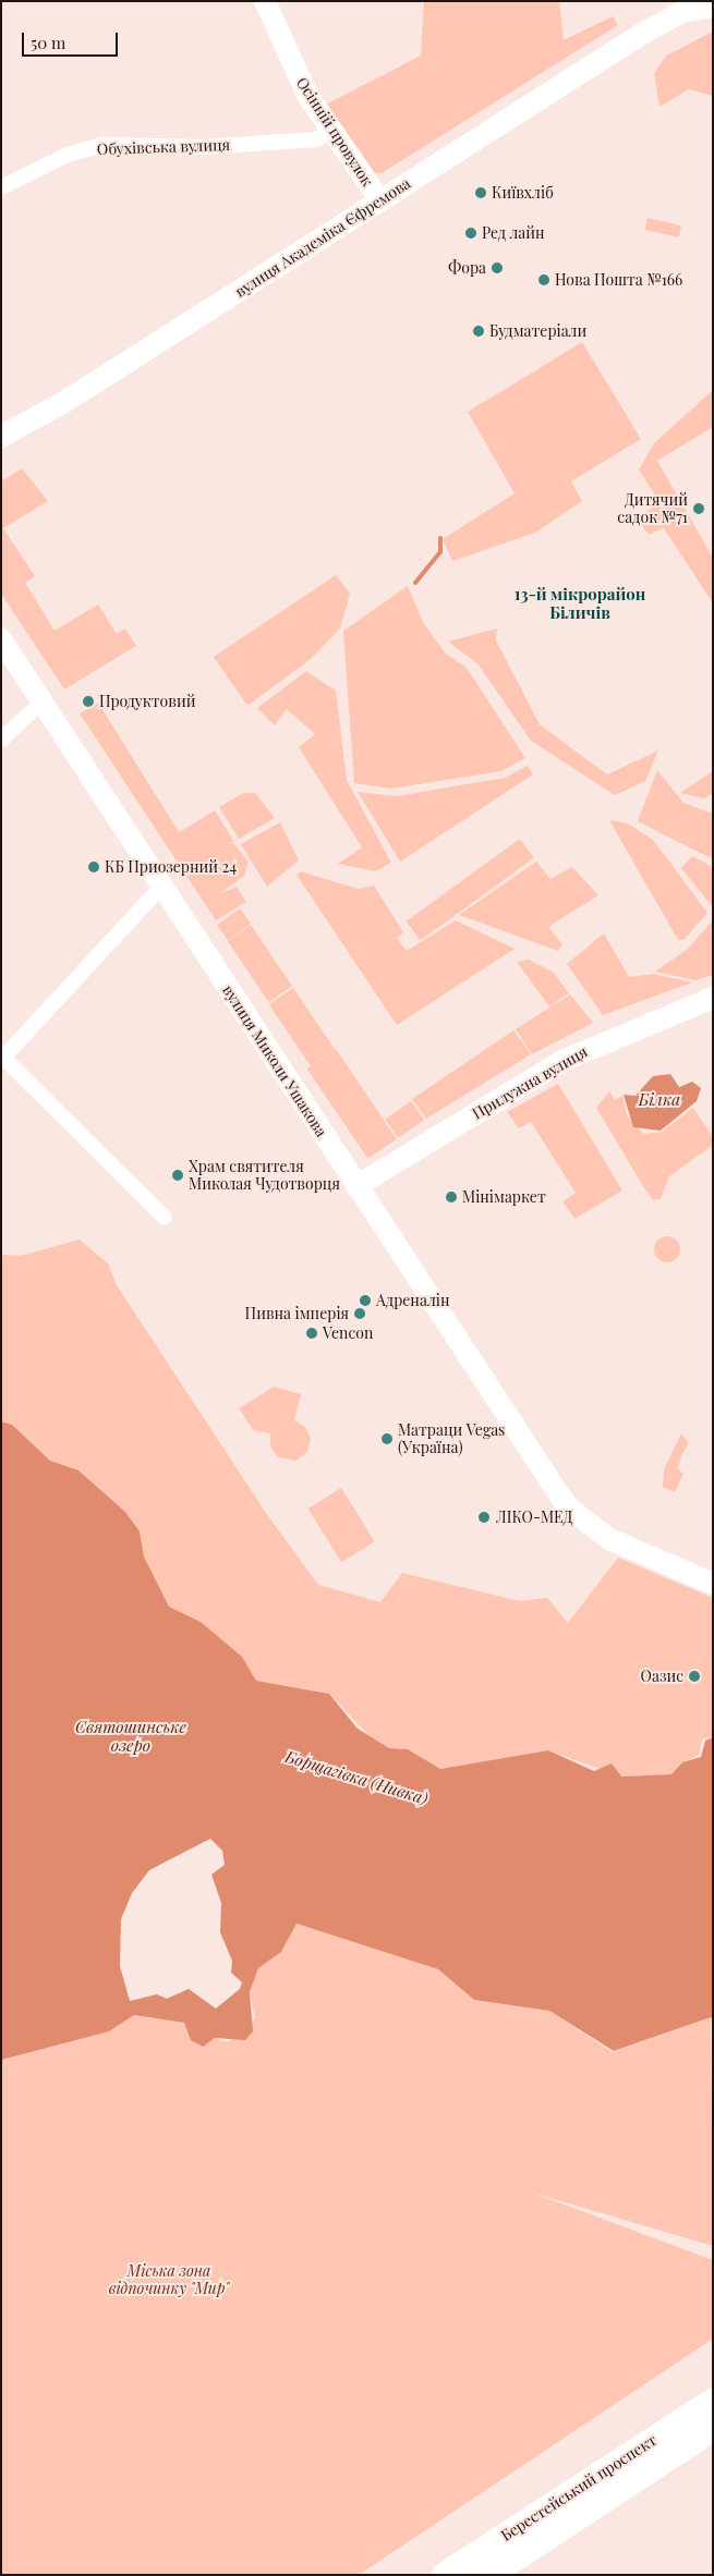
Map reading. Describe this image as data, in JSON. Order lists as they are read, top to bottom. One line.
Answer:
{"streets":{"highway":["Берестейський проспект"],"street":["Осінній провулок","Обухівська вулиця","вулиця Академіка Єфремова","вулиця Миколи Ушакова","Прилужна вулиця"]},"crossings":[["Осінній провулок","Обухівська вулиця"],["Осінній провулок","вулиця Академіка Єфремова"],["вулиця Миколи Ушакова","Прилужна вулиця"]],"districts":["13-й мікрорайон Біличів"],"water":["Білка","Святошинське озеро","Борщагівка (Нивка)"],"parks":["Міська зона відпочинку \"Мир\""],"places":["Київхліб","Ред лайн","Фора","Нова Пошта №166","Будматеріали","Дитячий садок №71","Продуктовий","КБ Приозерний 24","Храм святителя Миколая Чудотворця","Мінімаркет","Адреналін","Пивна імперія","Vencon","Матраци Vegas (Україна)","ЛІКО-МЕД","Оазис"],"scale_bar":"50 m"}
